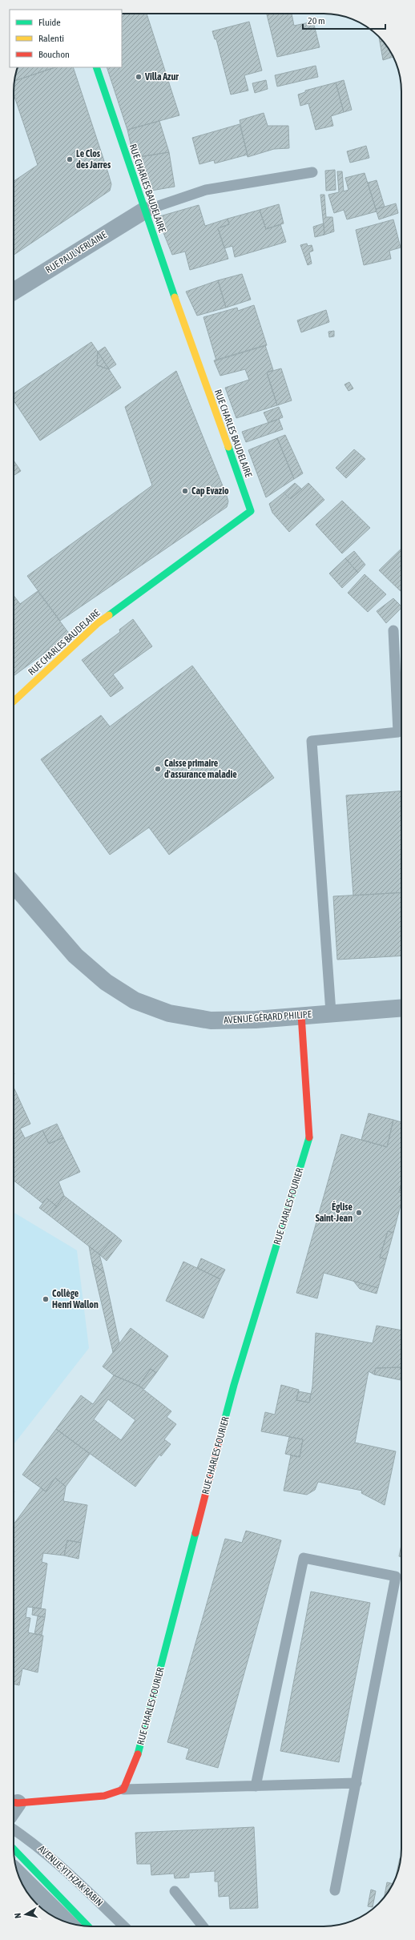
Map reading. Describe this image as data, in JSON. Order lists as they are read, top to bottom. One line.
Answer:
{"streets":{"street":["RUE CHARLES BAUDELAIRE","RUE PAUL VERLAINE","AVENUE GÉRARD PHILIPE","RUE CHARLES FOURIER","AVENUE YITHZAK RABIN"]},"crossings":[["RUE CHARLES BAUDELAIRE","RUE PAUL VERLAINE"],["AVENUE GÉRARD PHILIPE","RUE CHARLES FOURIER"]],"places":["Villa Azur","Le Clos des Jarres","Cap Evazio","Caisse primaire d'assurance maladie","Église Saint-Jean","Collège Henri Wallon"],"legend":["Fluide","Ralenti","Bouchon"],"scale_bar":"20 m","north":"left"}
